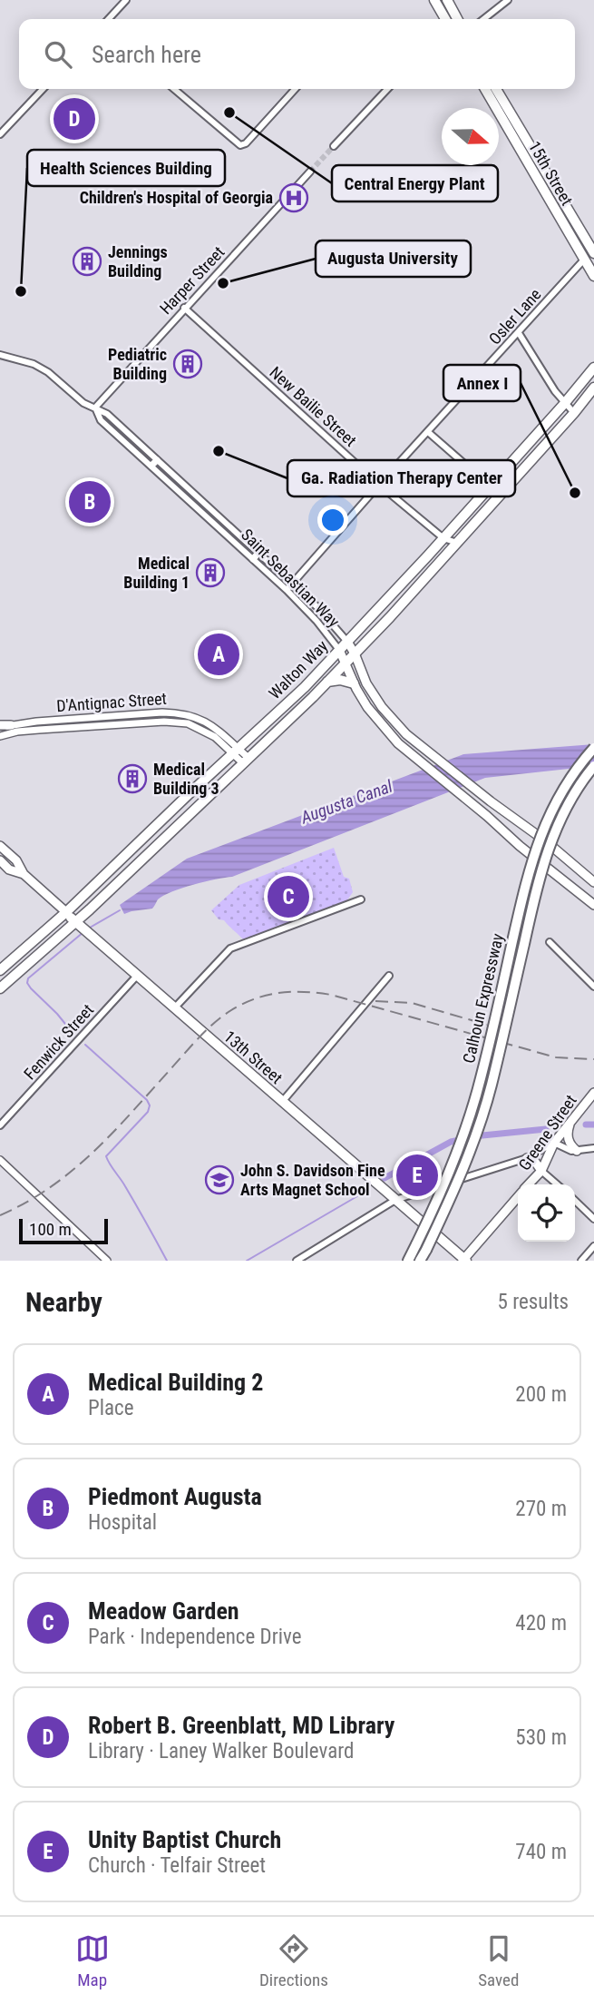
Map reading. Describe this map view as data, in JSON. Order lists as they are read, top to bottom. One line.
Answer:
{"streets":{"highway":["Calhoun Expressway"],"main road":["15th Street","Saint Sebastian Way","Walton Way","13th Street","Greene Street"],"street":["Harper Street","Osler Lane","New Bailie Street","D'Antignac Street","Fenwick Street"]},"crossings":[["15th Street","Osler Lane"],["Harper Street","New Bailie Street"],["Harper Street","Saint Sebastian Way"],["Osler Lane","New Bailie Street"],["Osler Lane","Saint Sebastian Way"],["New Bailie Street","Walton Way"],["Saint Sebastian Way","Walton Way"],["Walton Way","D'Antignac Street"],["Walton Way","13th Street"],["Fenwick Street","13th Street"],["13th Street","Greene Street"]],"water":["Augusta Canal"],"places":{"other":["Central Energy Plant","Augusta University","Health Sciences Building","Ga. Radiation Therapy Center","Annex I"],"hospital":["Children's Hospital of Georgia"],"building":["Jennings Building","Pediatric Building","Medical Building 1","Medical Building 3"],"school or university":["John S. Davidson Fine Arts Magnet School"]},"scale_bar":"100 m","north":"right","page":{"search":"Search here","pins":["D","B","A","C","E"],"scale":"100 m","heading":["Nearby","5 results"],"list":[{"mark":"A","name":"Medical Building 2","note":"Place","value":"200 m"},{"mark":"B","name":"Piedmont Augusta","note":"Hospital","value":"270 m"},{"mark":"C","name":"Meadow Garden","note":"Park · Independence Drive","value":"420 m"},{"mark":"D","name":"Robert B. Greenblatt, MD Library","note":"Library · Laney Walker Boulevard","value":"530 m"},{"mark":"E","name":"Unity Baptist Church","note":"Church · Telfair Street","value":"740 m"}],"nav":["Map","Directions","Saved"]}}
